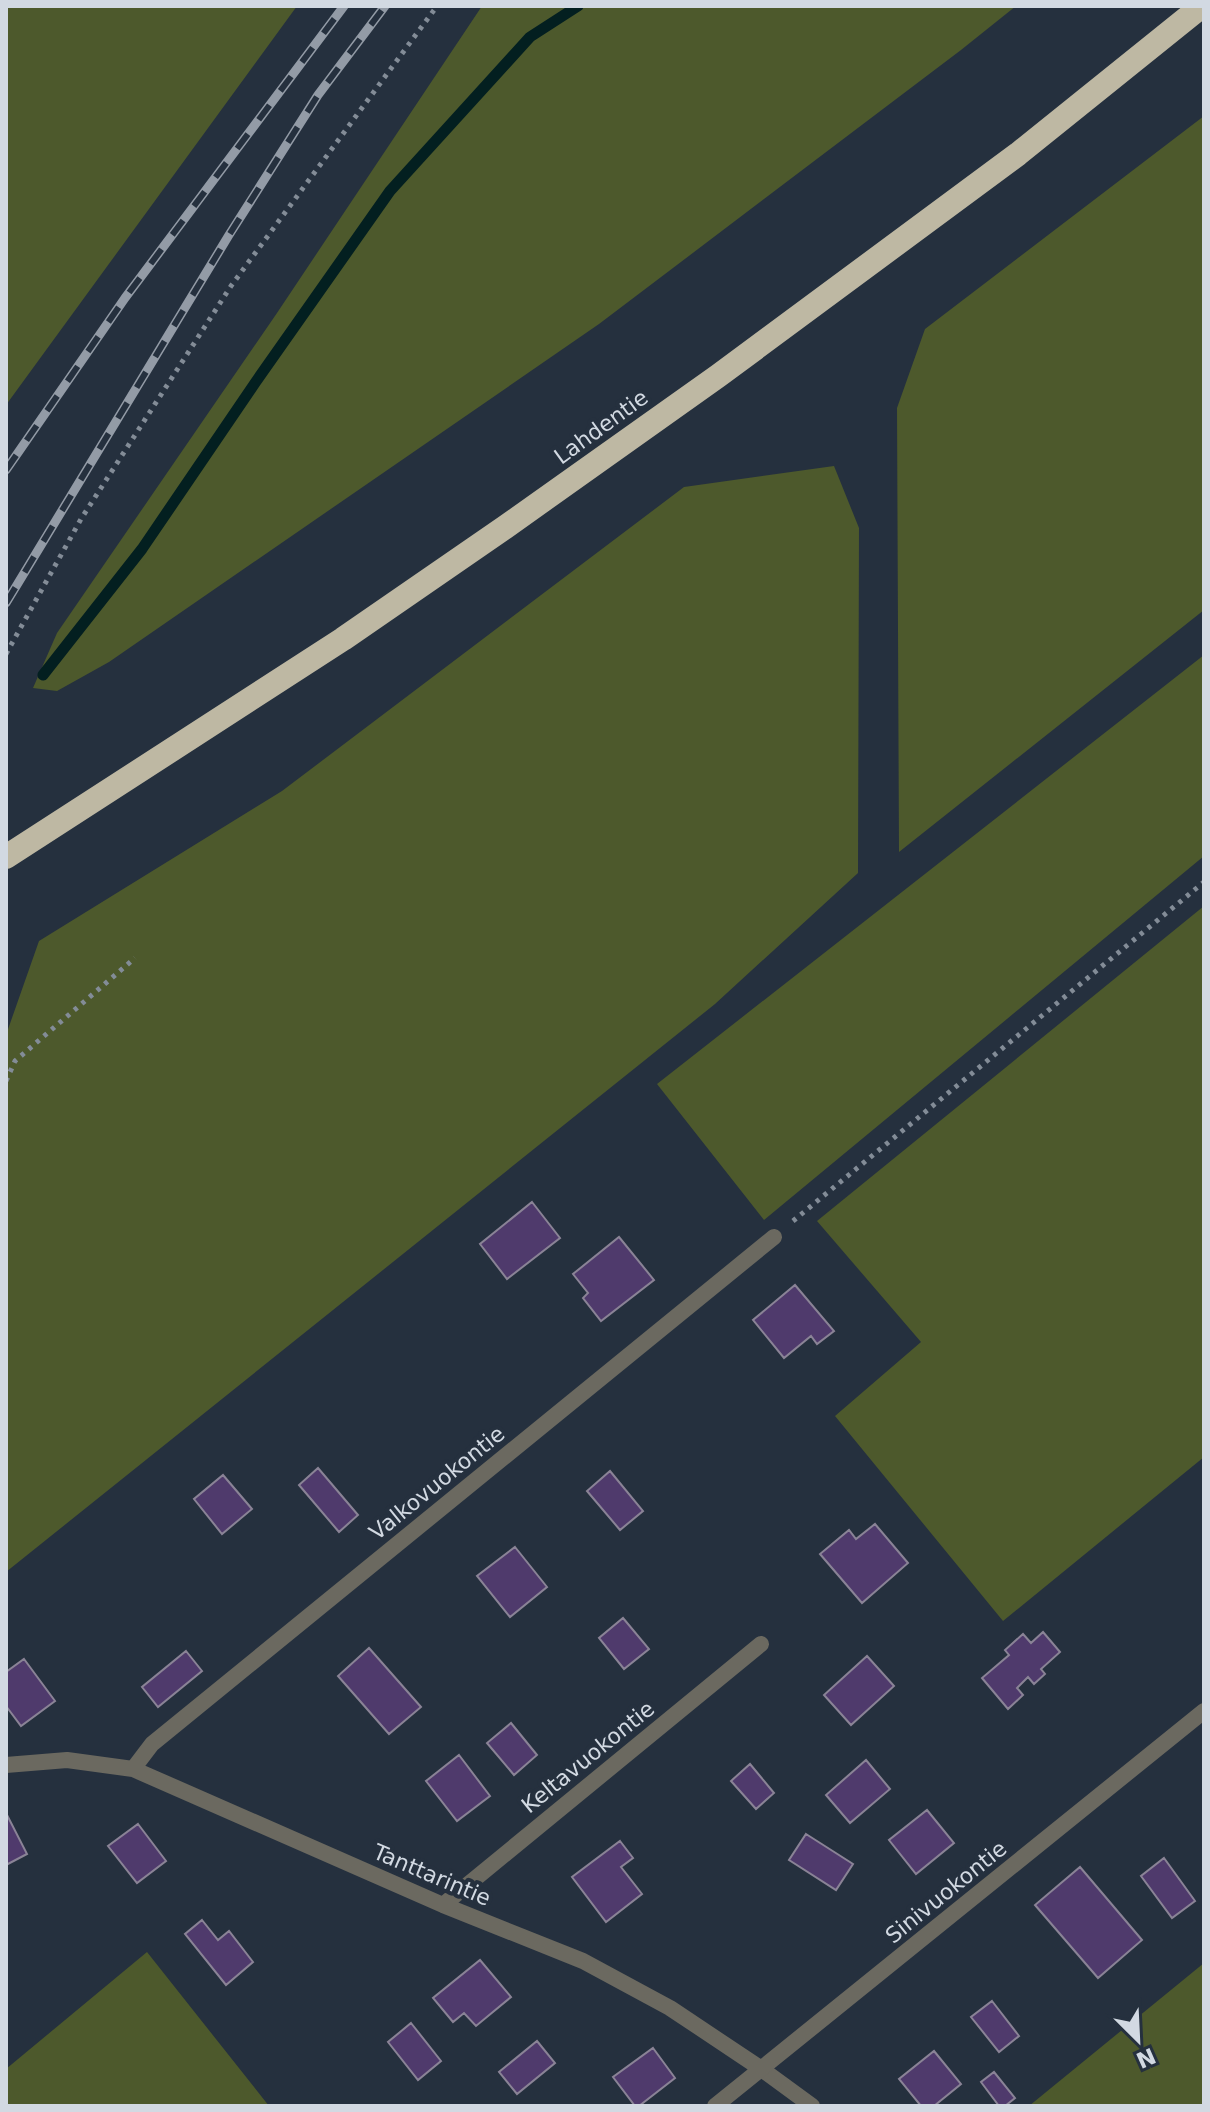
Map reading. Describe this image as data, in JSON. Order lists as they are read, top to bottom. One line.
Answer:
{"streets":{"highway":["Lahdentie"],"street":["Valkovuokontie","Keltavuokontie","Tanttarintie","Sinivuokontie"]},"crossings":[["Valkovuokontie","Tanttarintie"],["Keltavuokontie","Tanttarintie"],["Tanttarintie","Sinivuokontie"]],"north":"bottom right"}
